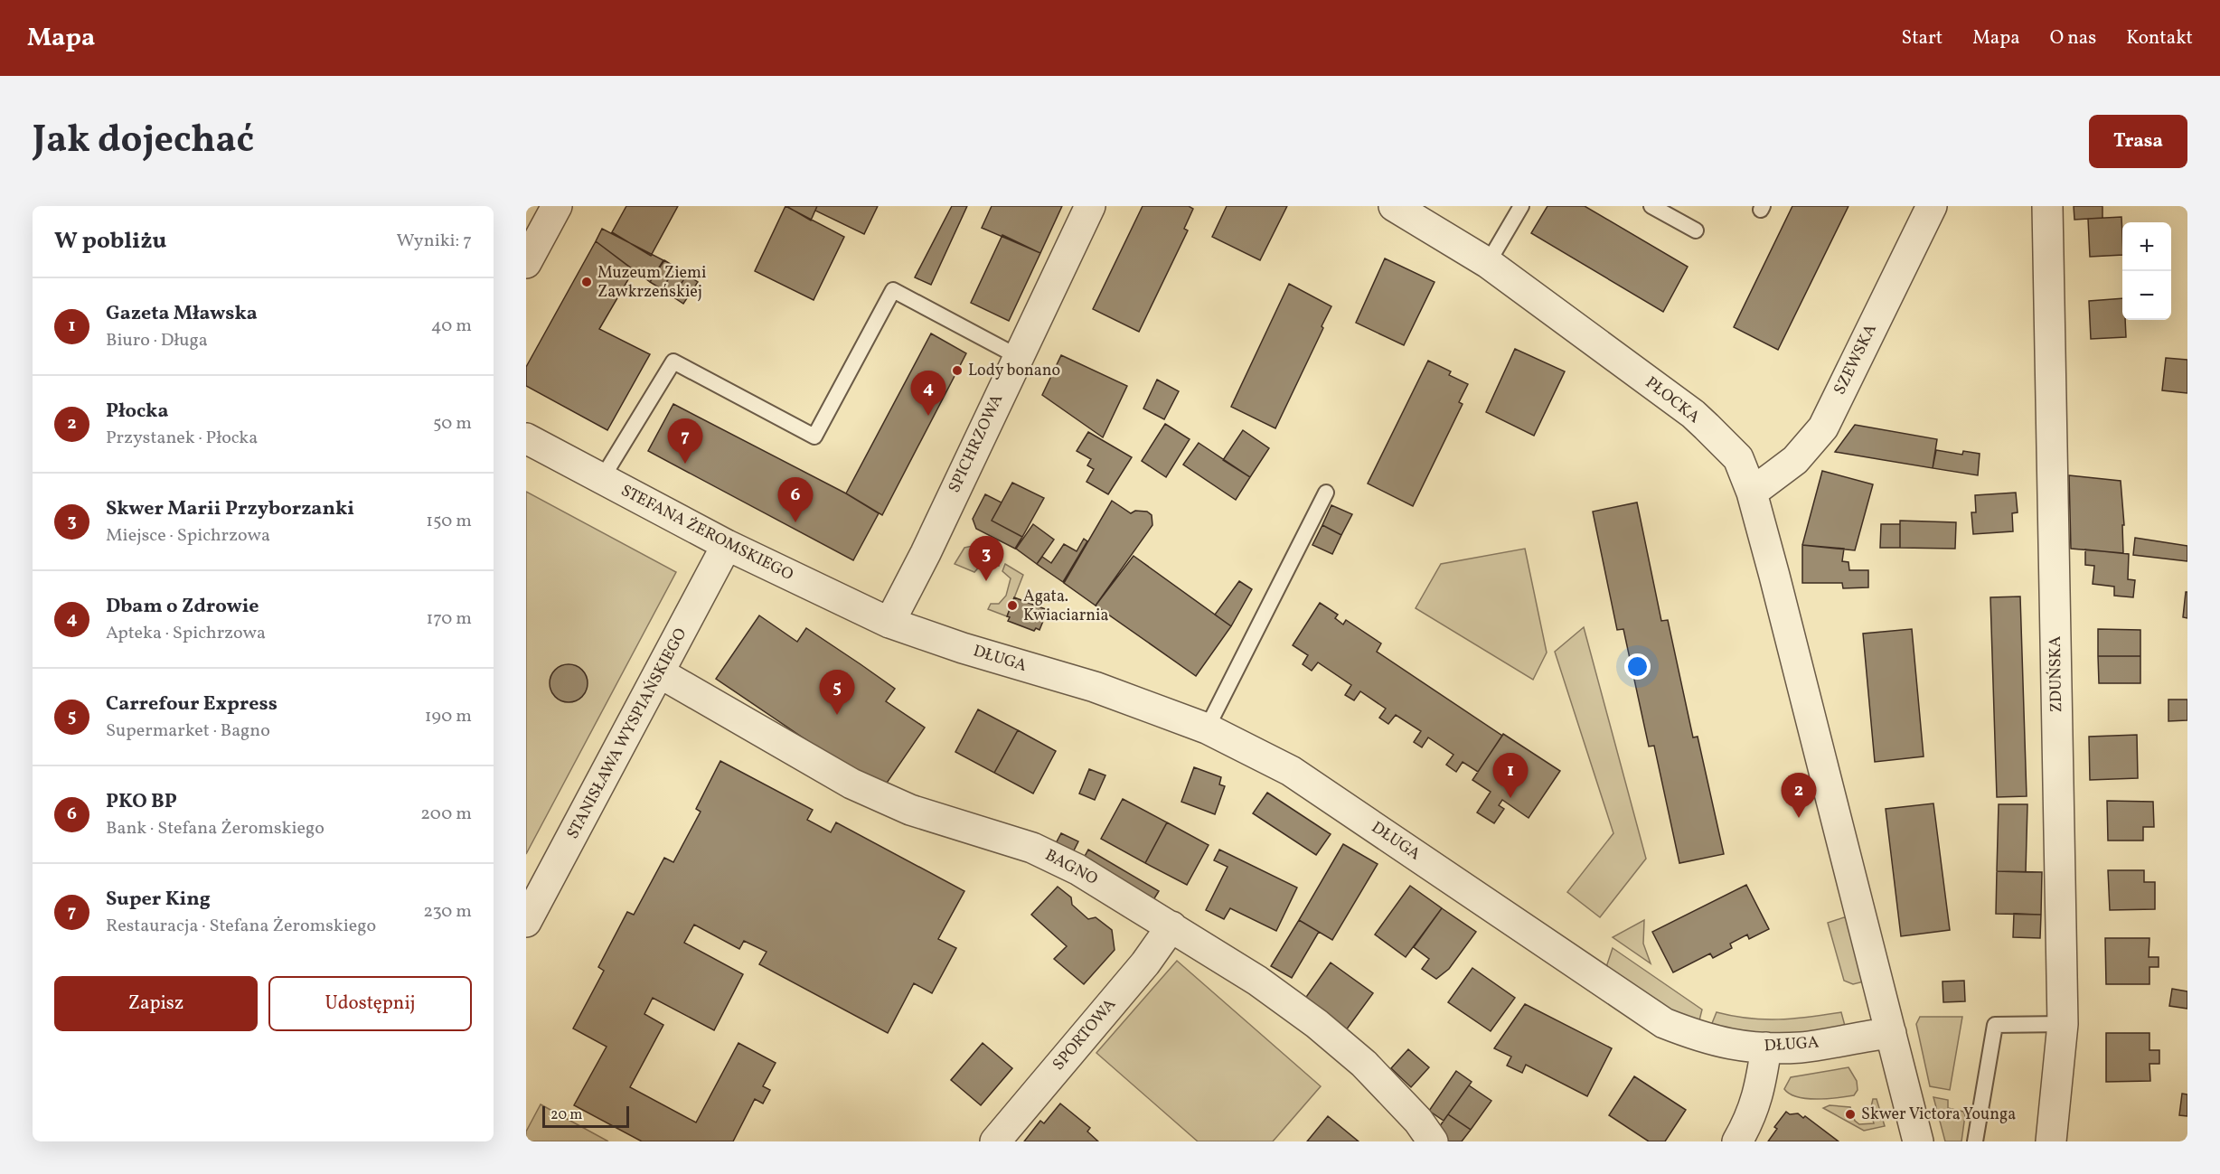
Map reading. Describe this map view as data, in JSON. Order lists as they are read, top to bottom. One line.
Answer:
{"streets":{"street":["SZEWSKA","PŁOCKA","SPICHRZOWA","STEFANA ŻEROMSKIEGO","DŁUGA","ZDUŃSKA","STANISŁAWA WYSPIAŃSKIEGO","BAGNO","SPORTOWA"]},"crossings":[["SZEWSKA","PŁOCKA"],["PŁOCKA","DŁUGA"],["SPICHRZOWA","STEFANA ŻEROMSKIEGO"],["SPICHRZOWA","DŁUGA"],["STEFANA ŻEROMSKIEGO","DŁUGA"],["STEFANA ŻEROMSKIEGO","STANISŁAWA WYSPIAŃSKIEGO"],["STANISŁAWA WYSPIAŃSKIEGO","BAGNO"],["BAGNO","SPORTOWA"]],"places":["Muzeum Ziemi Zawkrzeńskiej","Lody bonano","Agata. Kwiaciarnia","Skwer Victora Younga"],"scale_bar":"20 m","page":{"header":"Mapa","nav":["Start","Mapa","O nas","Kontakt"],"title":"Jak dojechać","buttons":["Trasa",["Zapisz","Udostępnij"]],"heading":["W pobliżu","Wyniki: 7"],"map_buttons":["+","−"],"list":[{"mark":"1","name":"Gazeta Mławska","note":"Biuro · Długa","value":"40 m"},{"mark":"2","name":"Płocka","note":"Przystanek · Płocka","value":"50 m"},{"mark":"3","name":"Skwer Marii Przyborzanki","note":"Miejsce · Spichrzowa","value":"150 m"},{"mark":"4","name":"Dbam o Zdrowie","note":"Apteka · Spichrzowa","value":"170 m"},{"mark":"5","name":"Carrefour Express","note":"Supermarket · Bagno","value":"190 m"},{"mark":"6","name":"PKO BP","note":"Bank · Stefana Żeromskiego","value":"200 m"},{"mark":"7","name":"Super King","note":"Restauracja · Stefana Żeromskiego","value":"230 m"}],"pins":["4","7","6","3","5","1","2"],"scale":"20 m"}}
